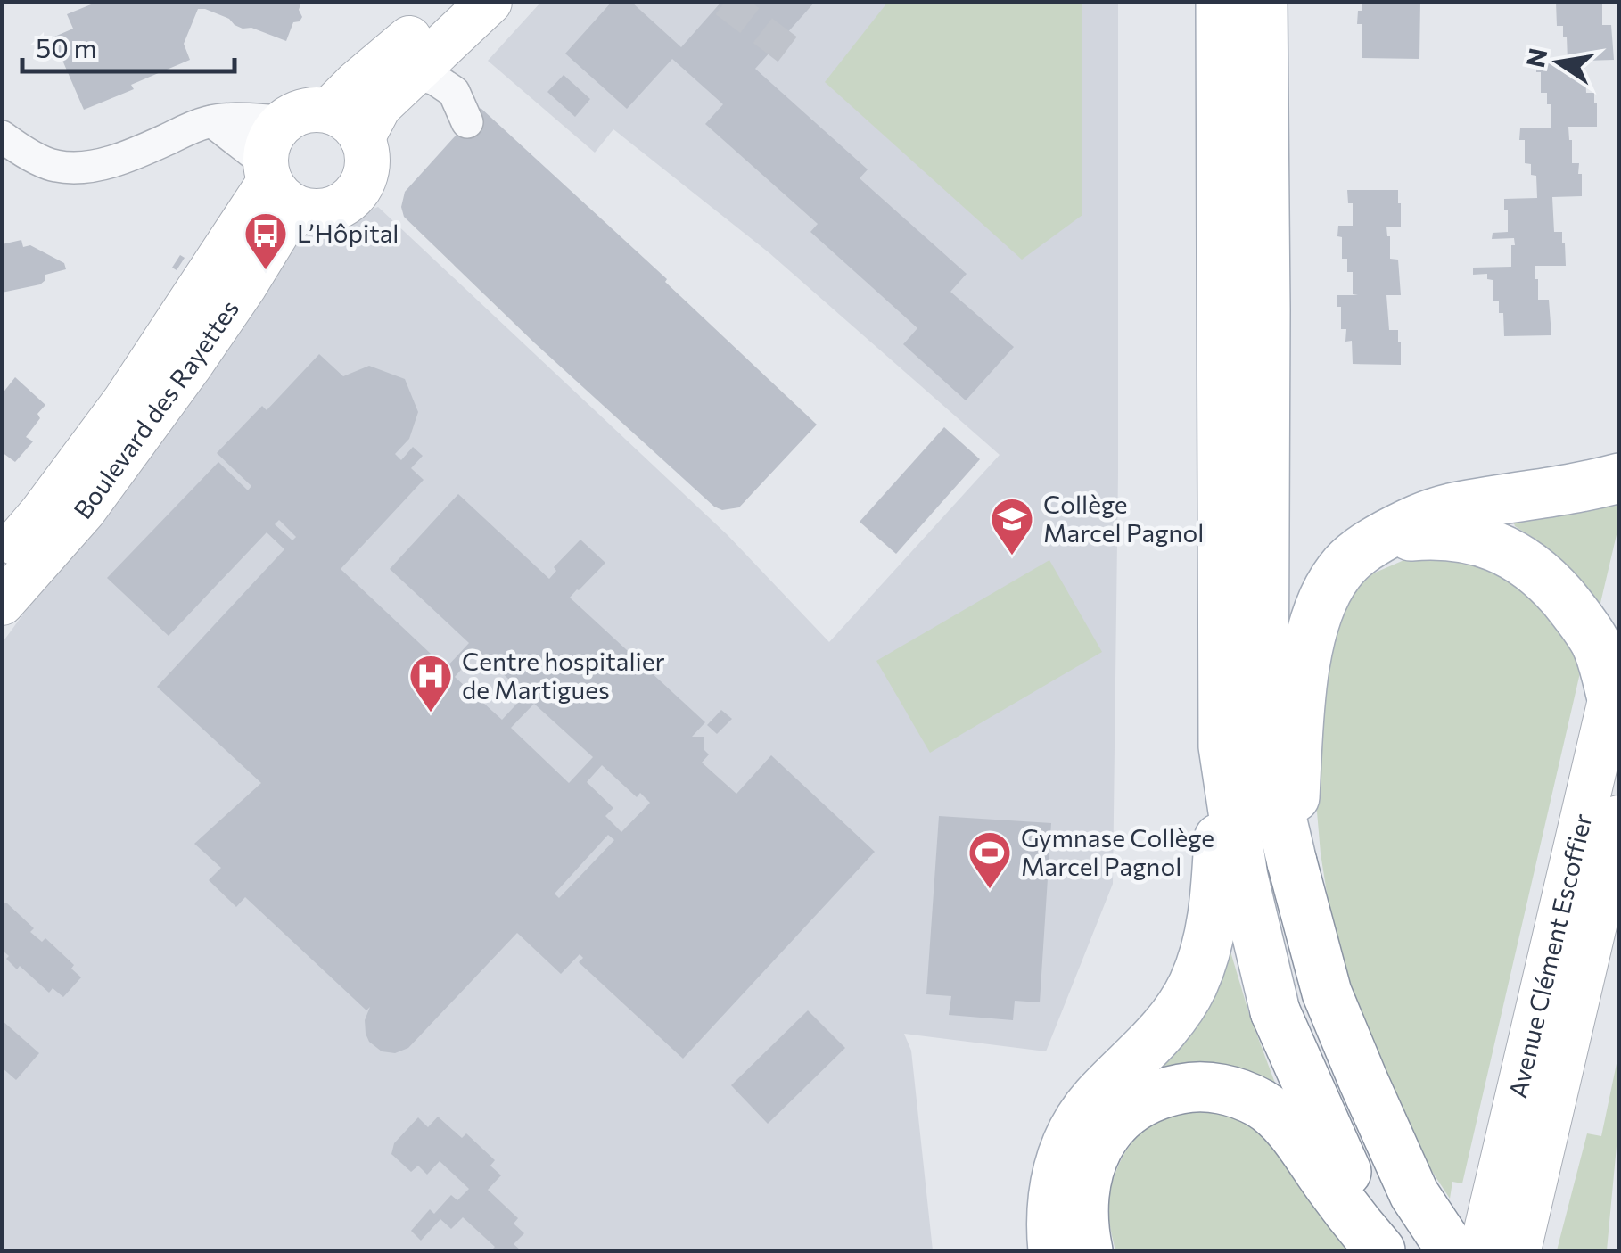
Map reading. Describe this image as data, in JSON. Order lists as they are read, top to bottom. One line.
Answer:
{"streets":{"main road":["Boulevard des Rayettes","Avenue Clément Escoffier"]},"places":{"bus stop":["L’Hôpital"],"school or university":["Collège Marcel Pagnol"],"hospital":["Centre hospitalier de Martigues"],"sports":["Gymnase Collège Marcel Pagnol"]},"scale_bar":"50 m","north":"left"}
